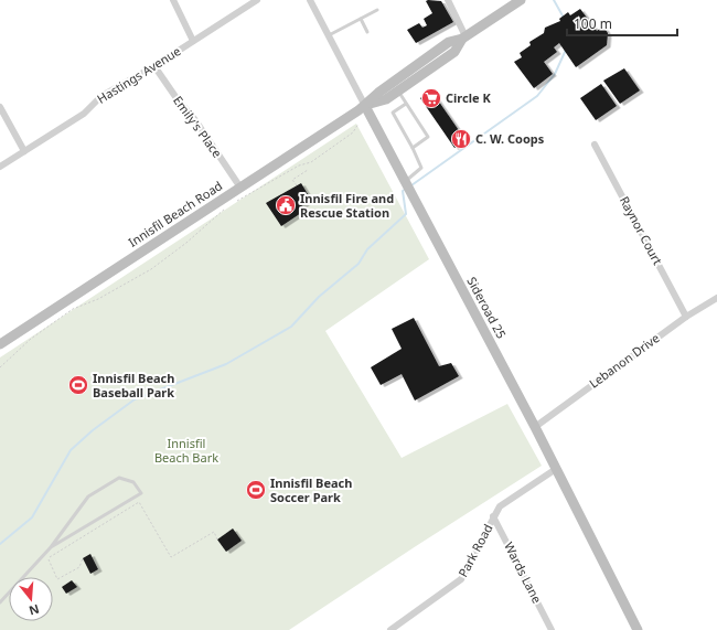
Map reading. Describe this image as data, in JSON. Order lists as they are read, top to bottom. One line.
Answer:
{"streets":{"main road":["Innisfil Beach Road","Sideroad 25"],"street":["Hastings Avenue","Emily's Place","Raynor Court","Lebanon Drive","Park Road","Wards Lane"]},"crossings":[["Hastings Avenue","Emily's Place"],["Emily's Place","Innisfil Beach Road"],["Innisfil Beach Road","Sideroad 25"],["Raynor Court","Lebanon Drive"],["Sideroad 25","Lebanon Drive"],["Sideroad 25","Park Road"],["Park Road","Wards Lane"]],"parks":["Innisfil Beach Bark"],"places":{"supermarket":["Circle K"],"restaurant":["C. W. Coops"],"public building":["Innisfil Fire and Rescue Station"],"sports":["Innisfil Beach Baseball Park","Innisfil Beach Soccer Park"]},"scale_bar":"100 m","north":"bottom"}
